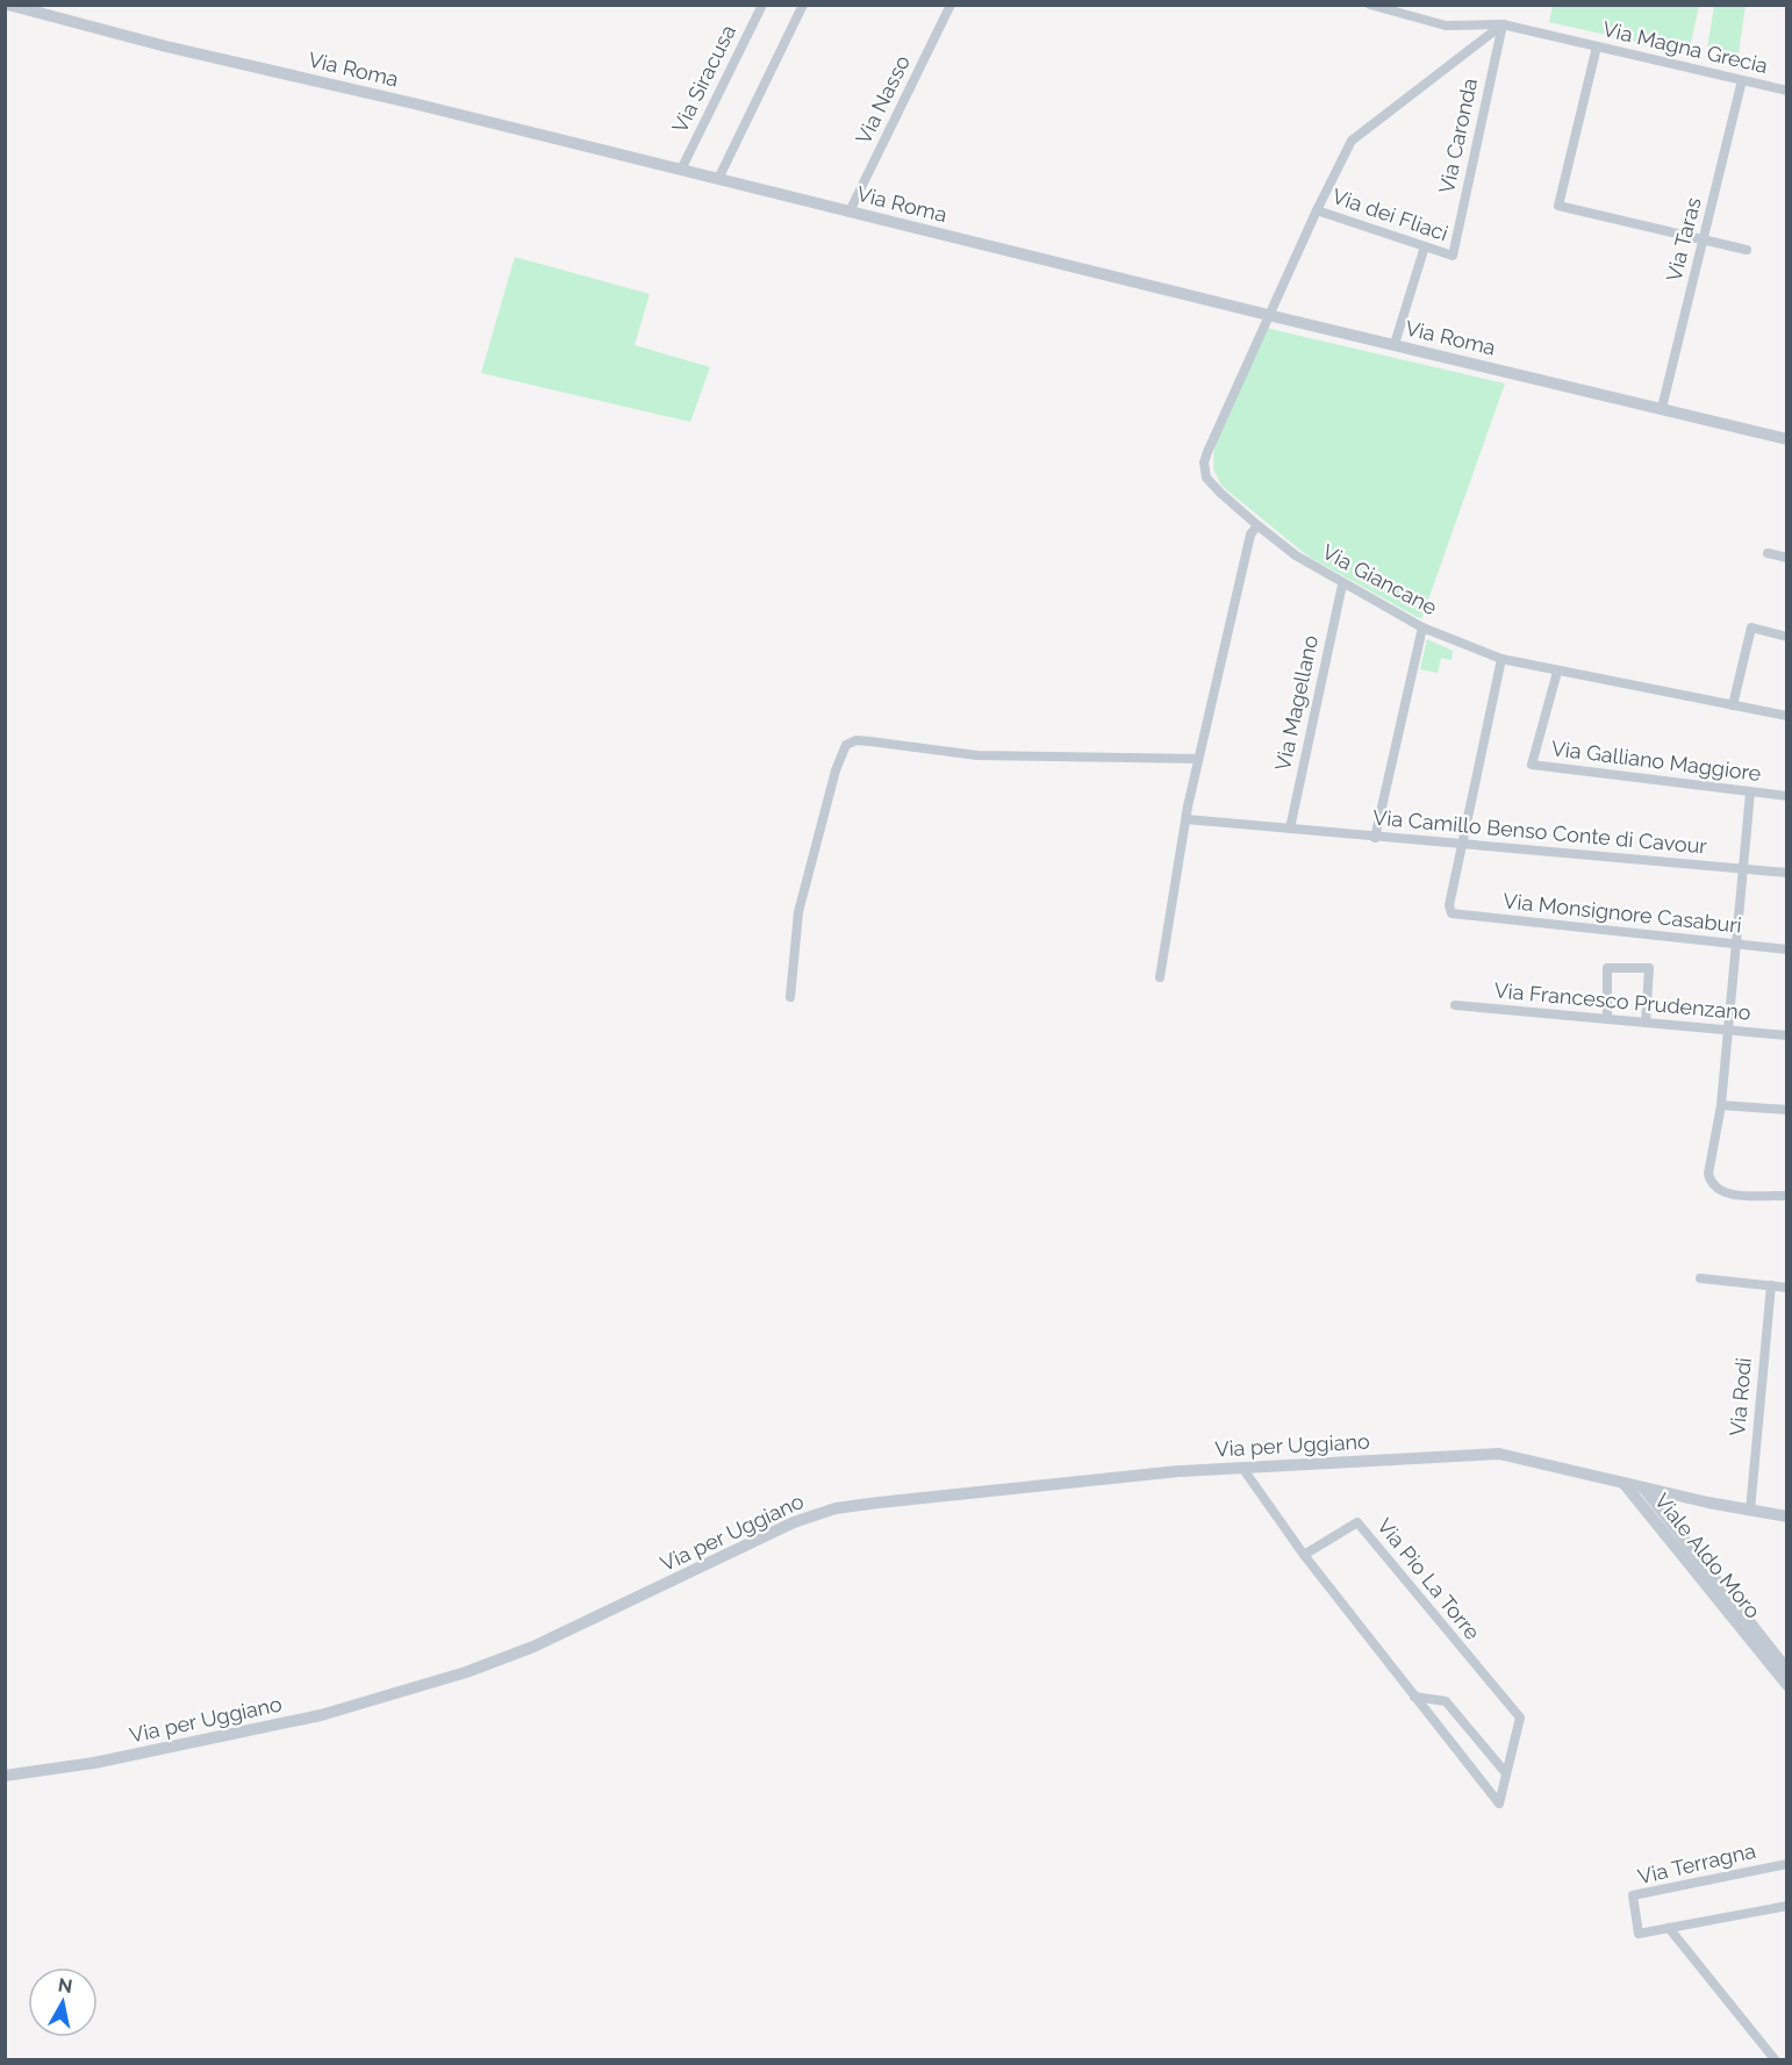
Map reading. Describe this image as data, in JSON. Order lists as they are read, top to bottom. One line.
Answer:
{"streets":{"street":["Via Magna Grecia","Via Roma","Via Siracusa","Via Nasso","Via Caronda","Via dei Fliaci","Via Taras","Via Giancane","Via Magellano","Via Galliano Maggiore","Via Camillo Benso Conte di Cavour","Via Monsignore Casaburi","Via Francesco Prudenzano","Via Rodi","Via per Uggiano","Viale Aldo Moro","Via Pio La Torre","Via Terragna"]},"crossings":[["Via Magna Grecia","Via Caronda"],["Via Magna Grecia","Via Taras"],["Via Magna Grecia","Via Giancane"],["Via Roma","Via Siracusa"],["Via Roma","Via Nasso"],["Via Roma","Via Taras"],["Via Roma","Via Giancane"],["Via Caronda","Via dei Fliaci"],["Via Caronda","Via Giancane"],["Via dei Fliaci","Via Giancane"],["Via Giancane","Via Magellano"],["Via Giancane","Via Galliano Maggiore"],["Via Magellano","Via Camillo Benso Conte di Cavour"],["Via Camillo Benso Conte di Cavour","Via Monsignore Casaburi"],["Via per Uggiano","Viale Aldo Moro"]],"north":"top"}
